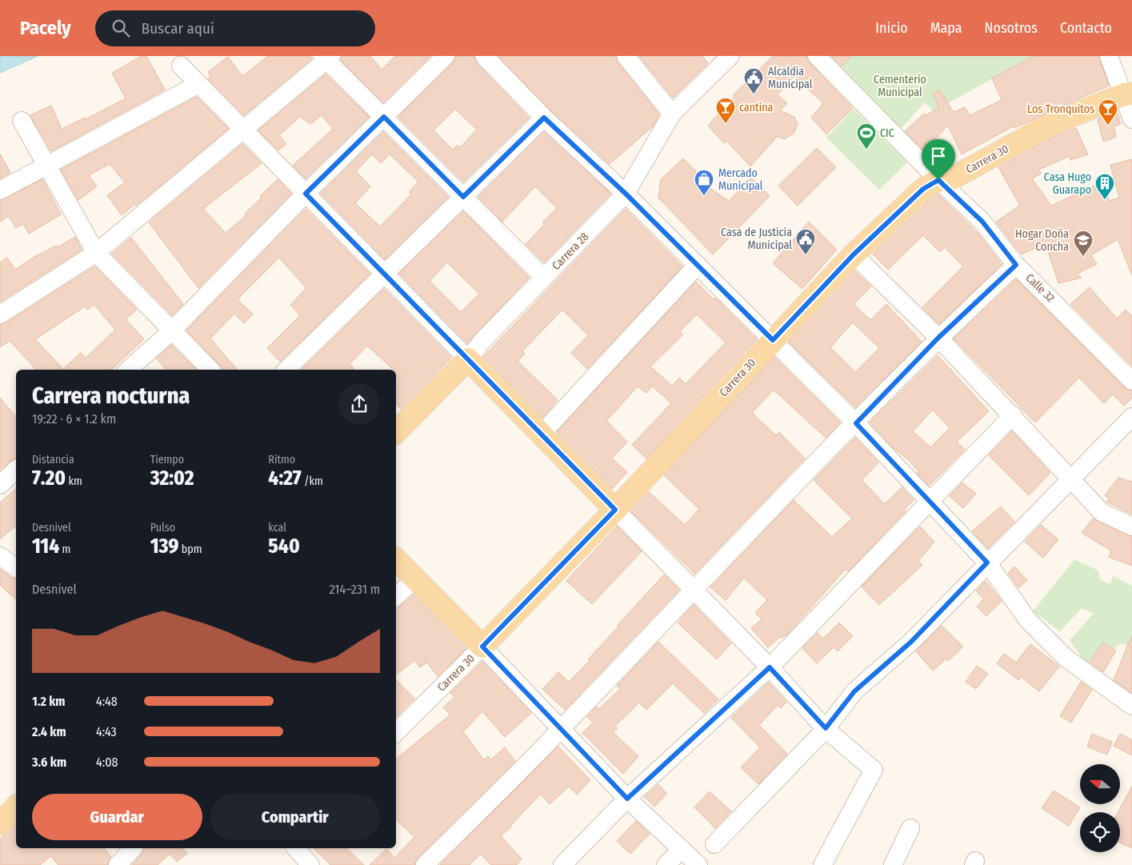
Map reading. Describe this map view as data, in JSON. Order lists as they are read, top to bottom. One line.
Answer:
{"streets":{"main road":["Carrera 30","Carrera 28"],"street":["Calle 32"]},"crossings":[["Carrera 30","Calle 32"]],"parks":["Cementerio Municipal"],"places":{"public building":["Alcaldia Municipal","Casa de Justicia Municipal"],"bar":["cantina","Los Tronquitos"],"sports":["CIC"],"shop":["Mercado Municipal"],"building":["Casa Hugo Guarapo"],"school or university":["Hogar Doña Concha"]},"north":"left","page":{"header":"Pacely","search":"Buscar aquí","nav":["Inicio","Mapa","Nosotros","Contacto"],"heading":["Carrera nocturna","19:22 · 6 × 1.2 km"],"stats":[["Distancia","7.20 km"],["Tiempo","32:02"],["Ritmo","4:27 /km"],["Desnivel","114 m"],["Pulso","139 bpm"],["kcal","540"]],"chart":["Desnivel","214–231 m"],"list":[{"name":"1.2 km","note":"4:48"},{"name":"2.4 km","note":"4:43"},{"name":"3.6 km","note":"4:08"}],"buttons":["Guardar","Compartir"]}}
